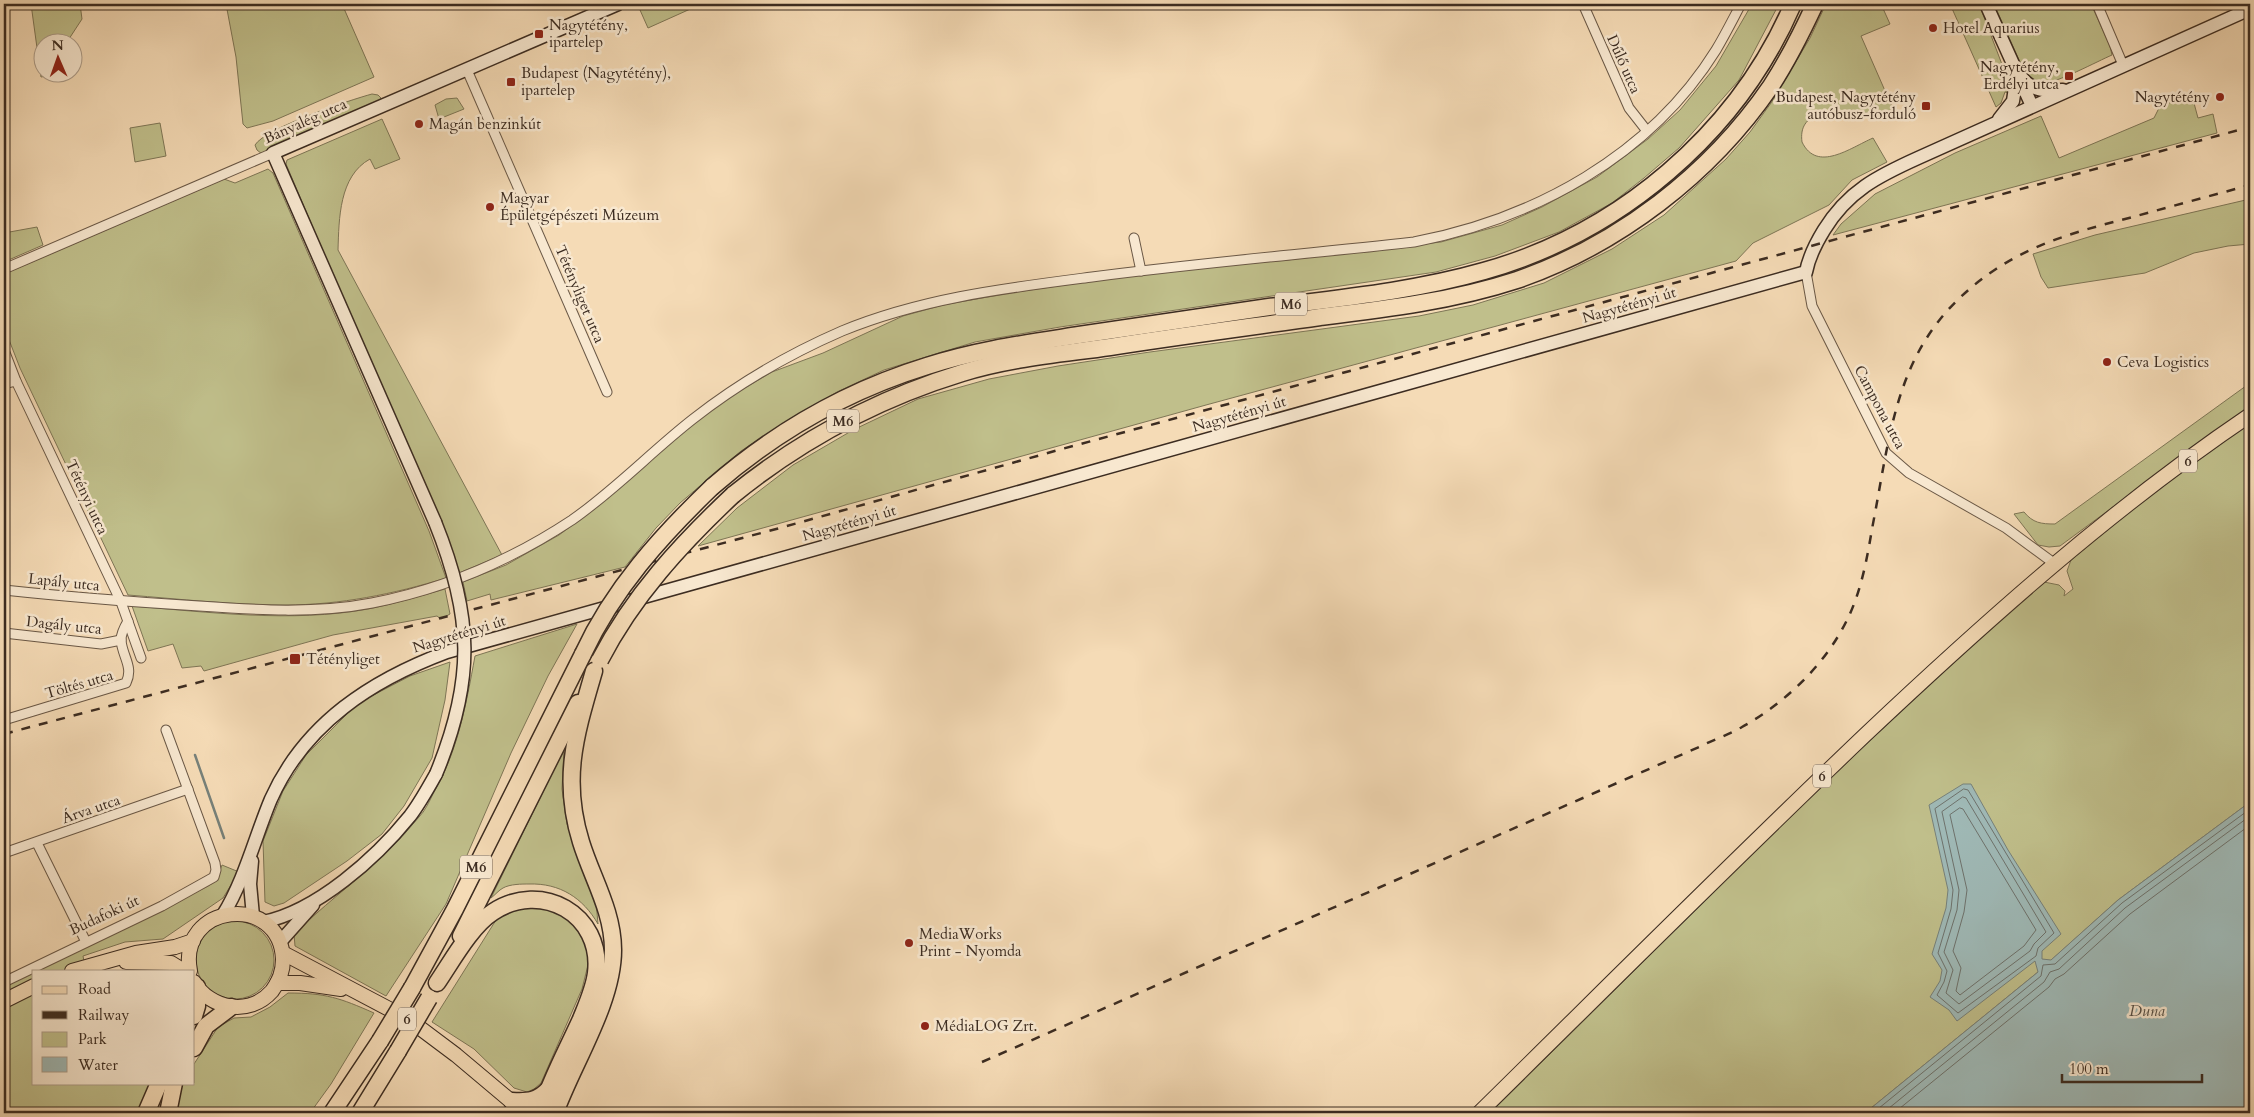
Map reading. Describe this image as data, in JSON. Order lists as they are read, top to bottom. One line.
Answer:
{"streets":{"highway":["M6"],"main road":["Bányalég utca","Nagytétényi út","6"],"street":["Dűlő utca","Tétényliget utca","Campona utca","Tétényi utca","Lapály utca","Dagály utca","Töltés utca","Árva utca","Budafoki út"]},"crossings":[["Dűlő utca","Lapály utca"],["Bányalég utca","Tétényliget utca"],["Nagytétényi út","Campona utca"],["Nagytétényi út","6"],["Campona utca","6"],["Tétényi utca","Lapály utca"],["Dagály utca","Töltés utca"],["Árva utca","Budafoki út"]],"water":["Duna"],"places":{"other":["Hotel Aquarius","Nagytétény","Magán benzinkút","Magyar Épületgépészeti Múzeum","Ceva Logistics","MediaWorks Print - Nyomda","MédiaLOG Zrt."],"transit":["Nagytétény, ipartelep","Nagytétény, Erdélyi utca","Budapest (Nagytétény), ipartelep","Budapest, Nagytétény autóbusz-forduló","Tétényliget"]},"legend":["Road","Railway","Park","Water"],"scale_bar":"100 m","north":"top"}
